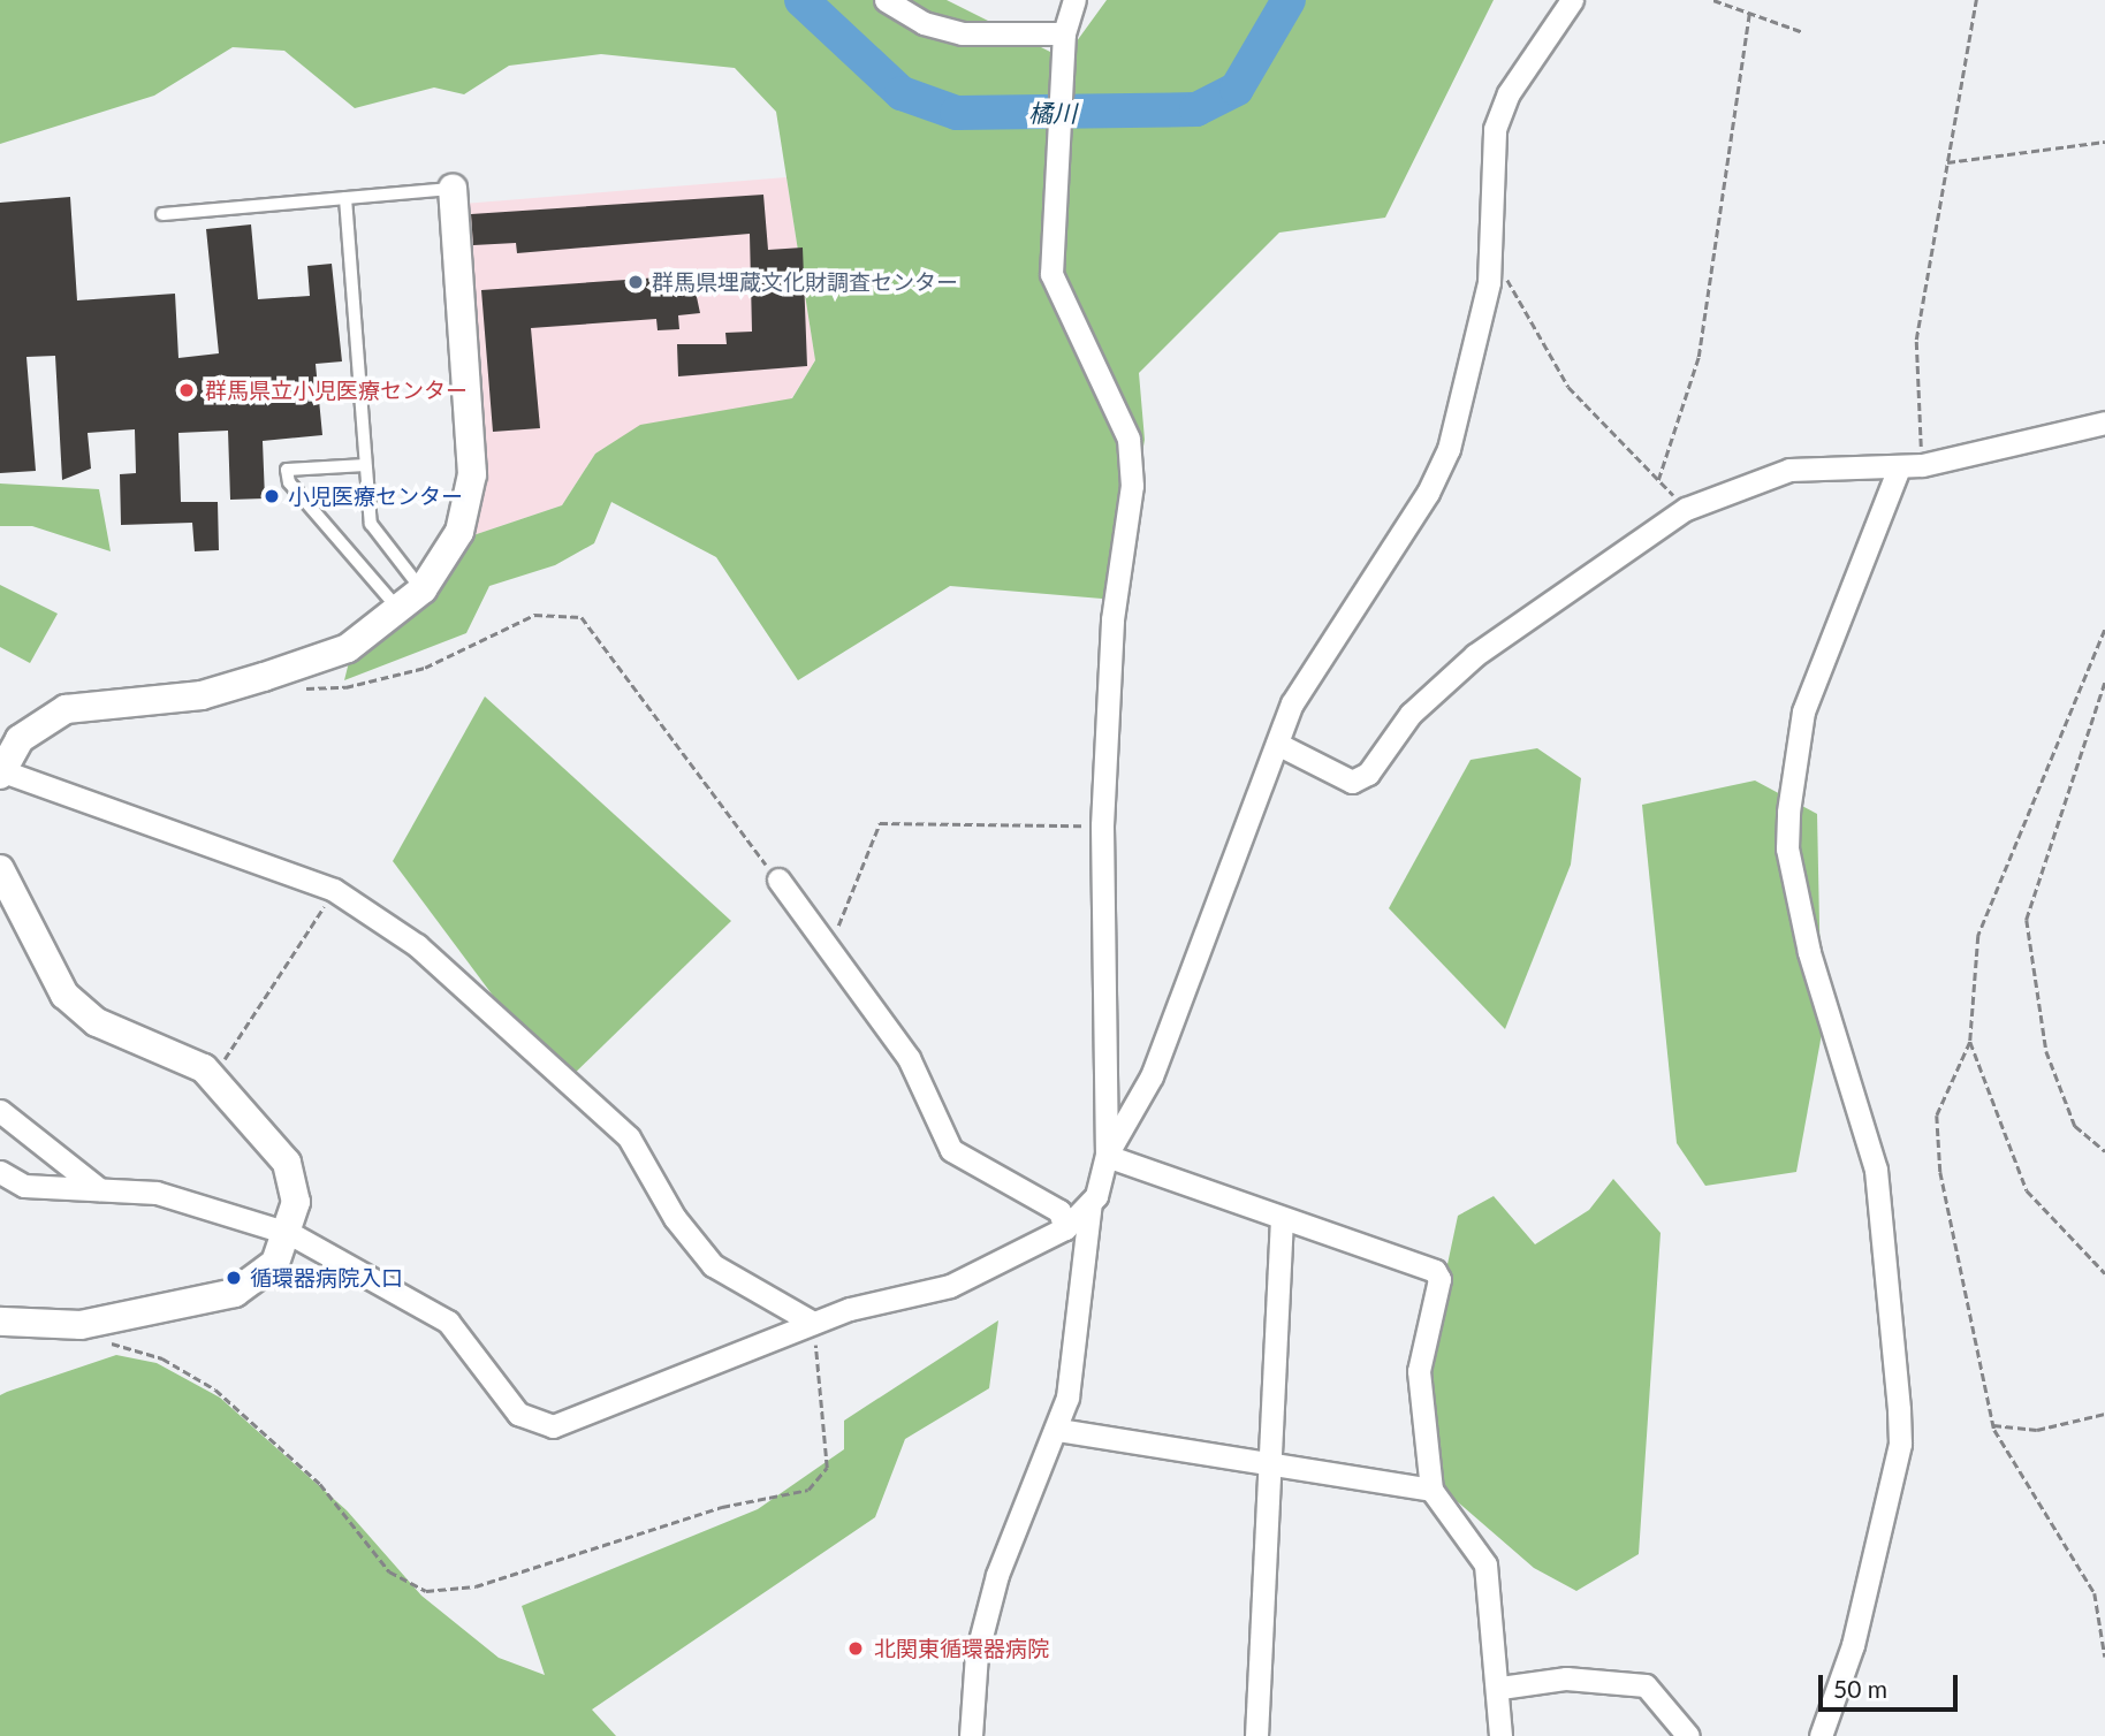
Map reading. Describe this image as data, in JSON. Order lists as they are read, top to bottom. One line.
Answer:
{"water":["橘川"],"places":["群馬県埋蔵文化財調査センター","群馬県立小児医療センター","小児医療センター","循環器病院入口","北関東循環器病院"],"scale_bar":"50 m"}
